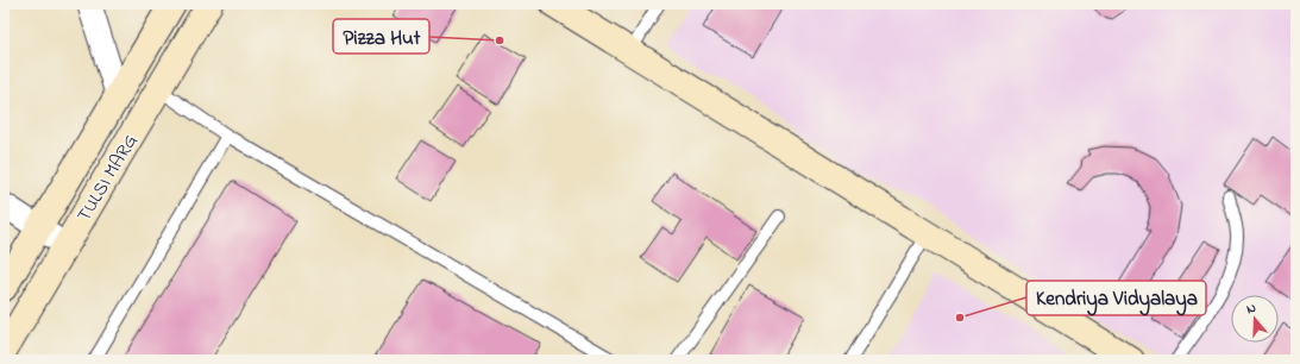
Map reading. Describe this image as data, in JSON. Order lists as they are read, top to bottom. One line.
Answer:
{"streets":{"street":["TULSI MARG"]},"places":["Pizza Hut","Kendriya Vidyalaya"],"north":"top"}
